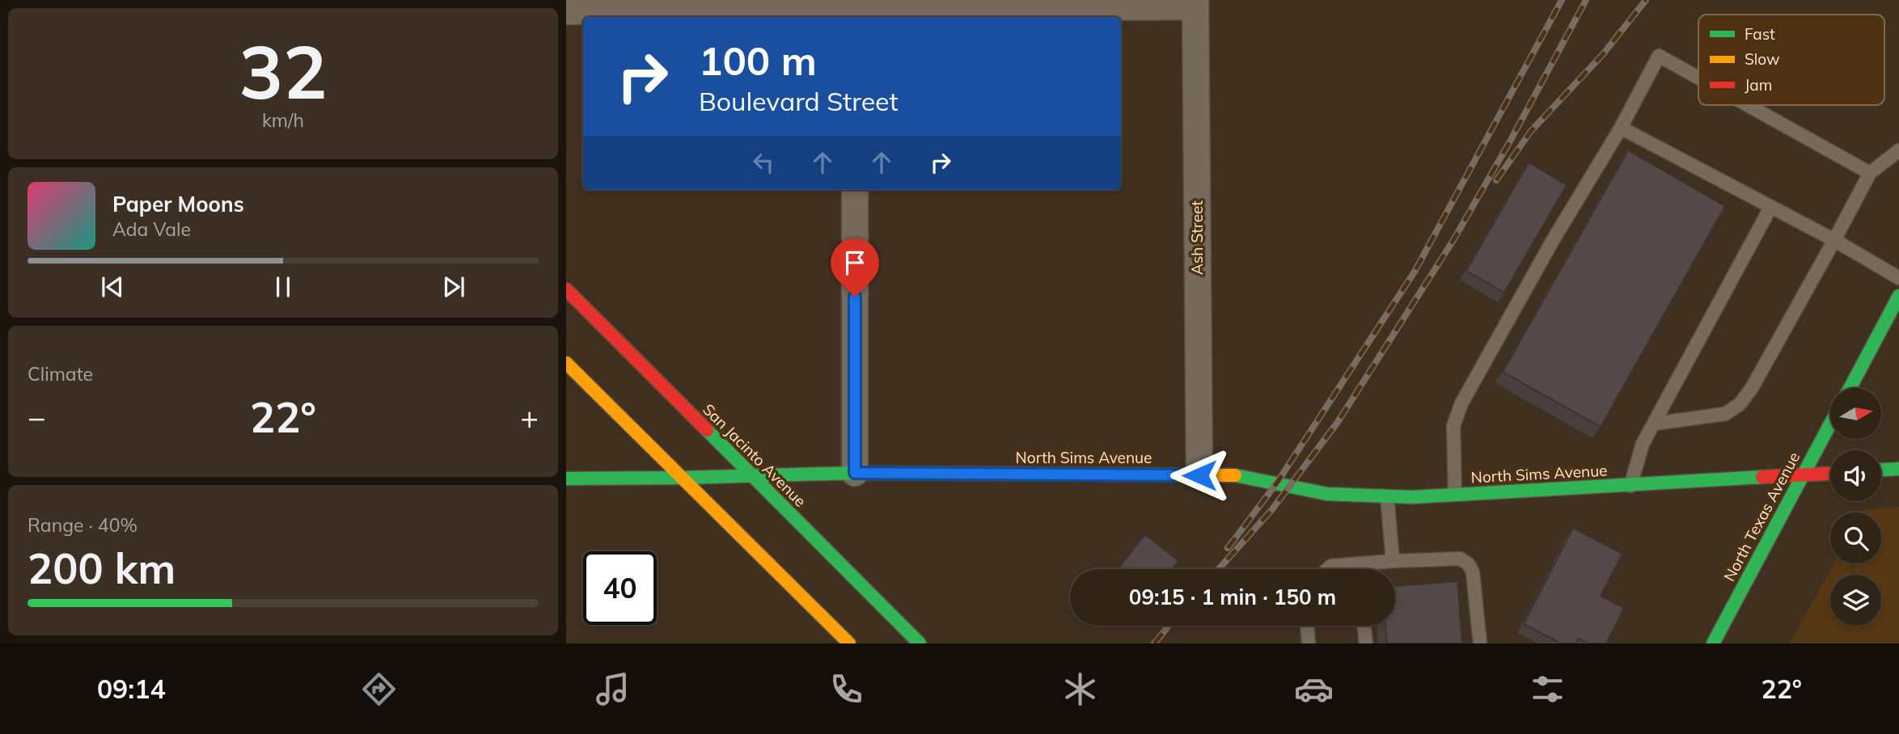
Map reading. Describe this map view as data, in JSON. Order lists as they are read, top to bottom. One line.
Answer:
{"streets":{"main road":["San Jacinto Avenue","North Sims Avenue","North Texas Avenue"],"street":["Ash Street"]},"crossings":[["Ash Street","North Sims Avenue"],["San Jacinto Avenue","North Sims Avenue"],["North Sims Avenue","North Texas Avenue"]],"legend":["Fast","Slow","Jam"],"north":"right","page":{"tile":[["32","km/h"],"Climate",["Range · 40%","200 km"]],"turn":["100 m","Boulevard Street"],"song":["Paper Moons","Ada Vale"],"heat":["−","22°","+"],"limit":"40","trip":"09:15 · 1 min · 150 m","tabs":["09:14","22°"]}}
